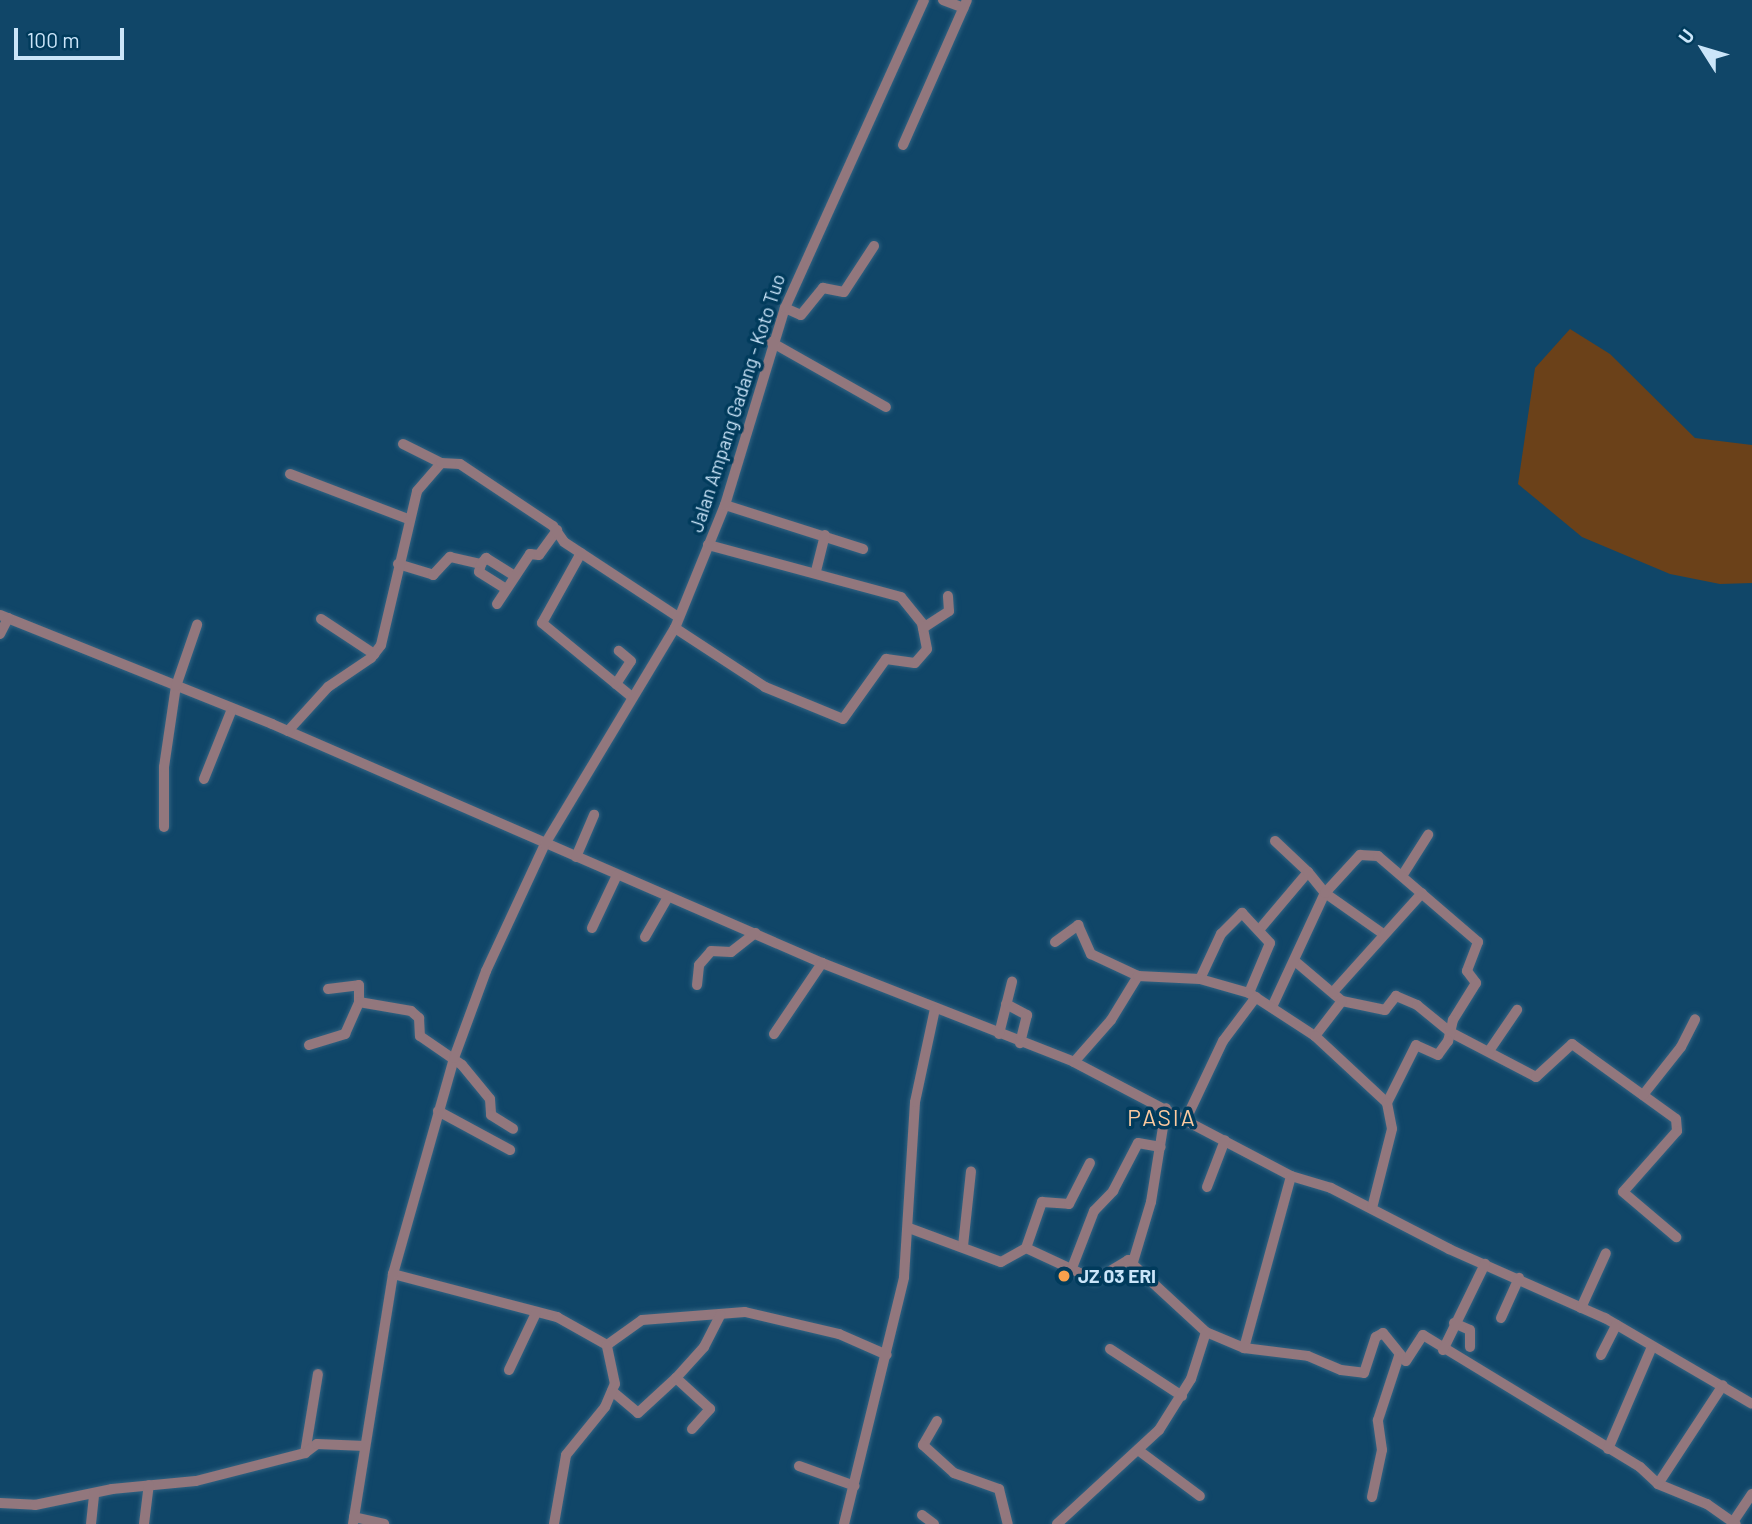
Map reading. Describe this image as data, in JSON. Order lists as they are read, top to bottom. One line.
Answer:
{"streets":{"street":["Jalan Ampang Gadang - Koto Tuo"]},"districts":["PASIA"],"places":["JZ 03 ERI"],"scale_bar":"100 m","north":"top left"}
